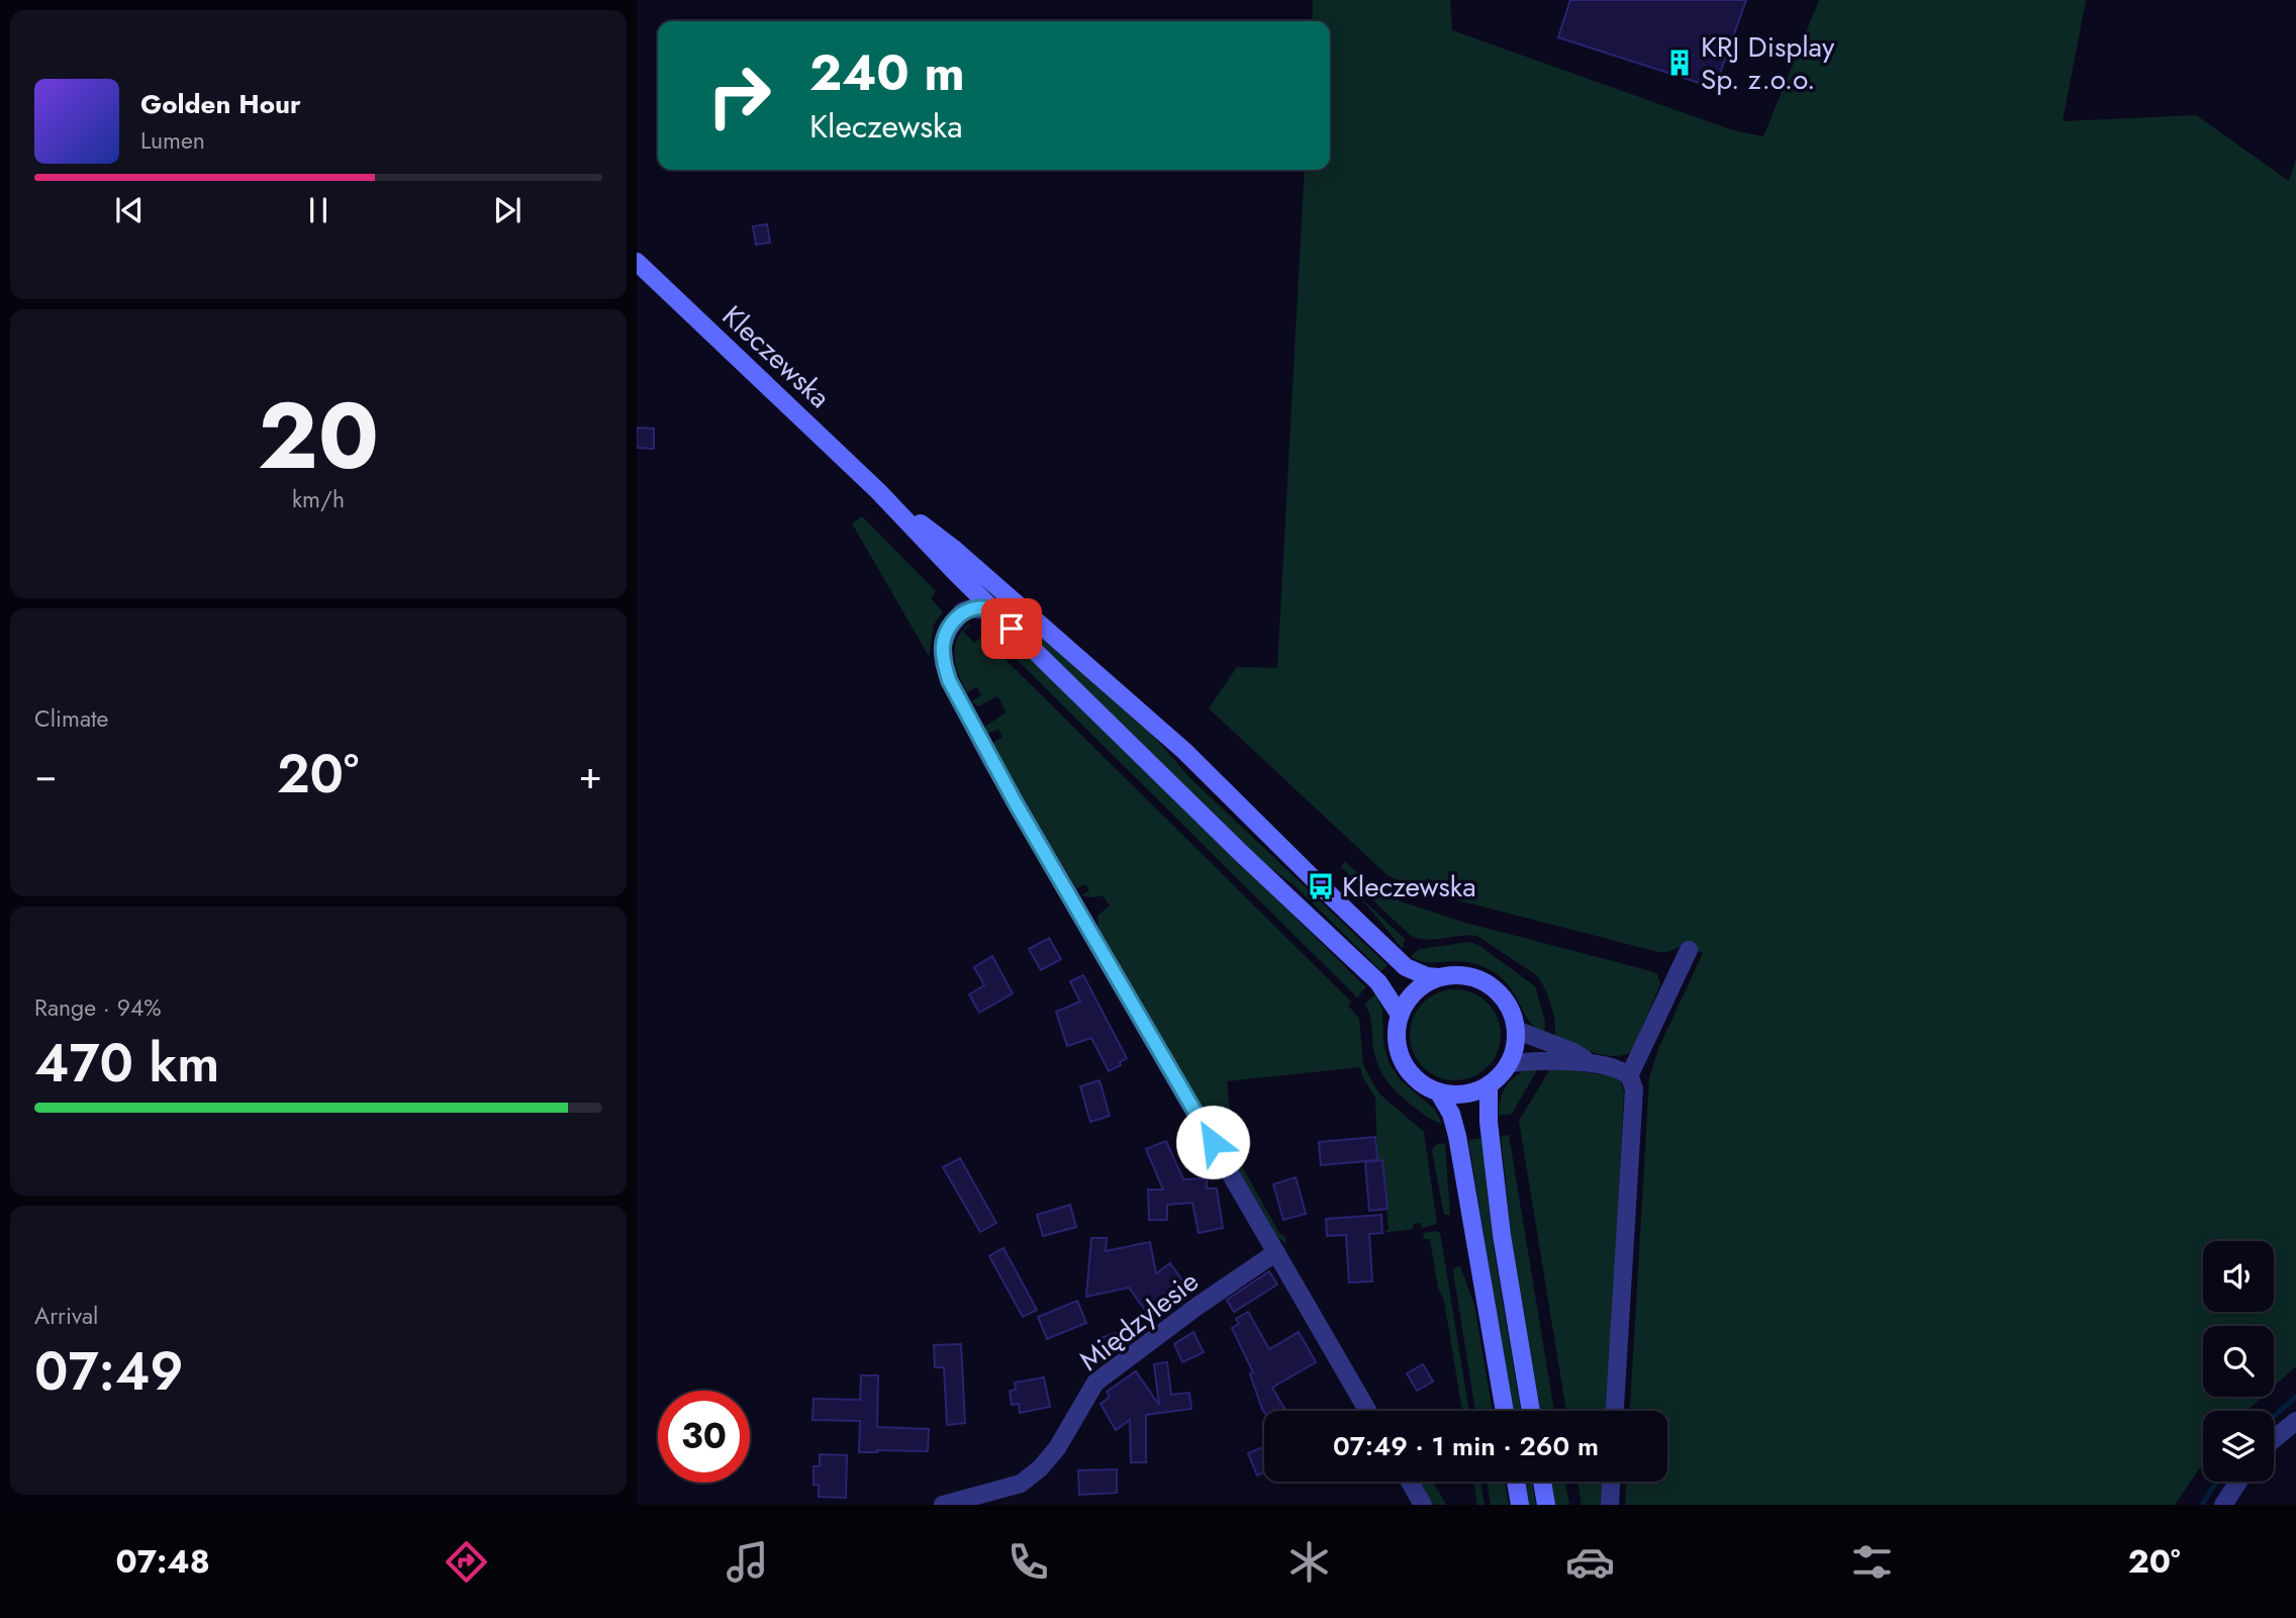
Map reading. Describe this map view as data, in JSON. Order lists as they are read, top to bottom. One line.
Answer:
{"streets":{"main road":["Kleczewska"],"street":["Międzylesie"]},"places":{"building":["KRJ Display Sp. z.o.o."],"bus stop":["Kleczewska"]},"page":{"turn":["240 m","Kleczewska"],"song":["Golden Hour","Lumen"],"tile":[["20","km/h"],"Climate",["Range · 94%","470 km"],["Arrival","07:49"]],"heat":["−","20°","+"],"limit":"30","trip":"07:49 · 1 min · 260 m","tabs":["07:48","20°"]}}
